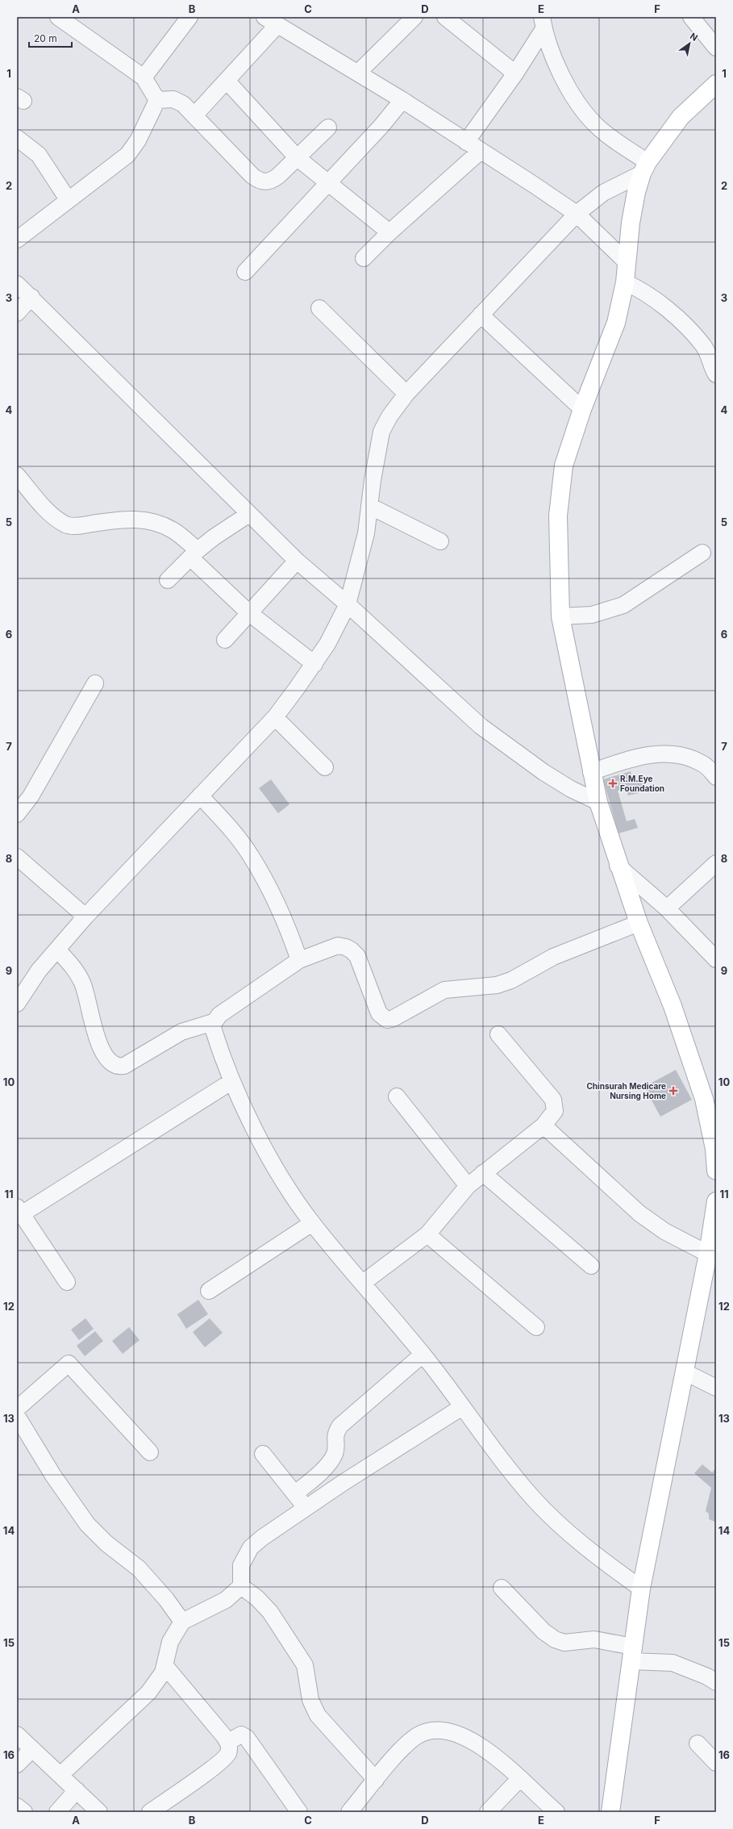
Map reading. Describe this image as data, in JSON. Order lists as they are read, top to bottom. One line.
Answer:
{"places":{"health":["R.M.Eye Foundation","Chinsurah Medicare Nursing Home"]},"scale_bar":"20 m","north":"top right","grid":{"columns":["A","B","C","D","E","F"],"rows":["1","2","3","4","5","6","7","8","9","10","11","12","13","14","15","16"]}}
